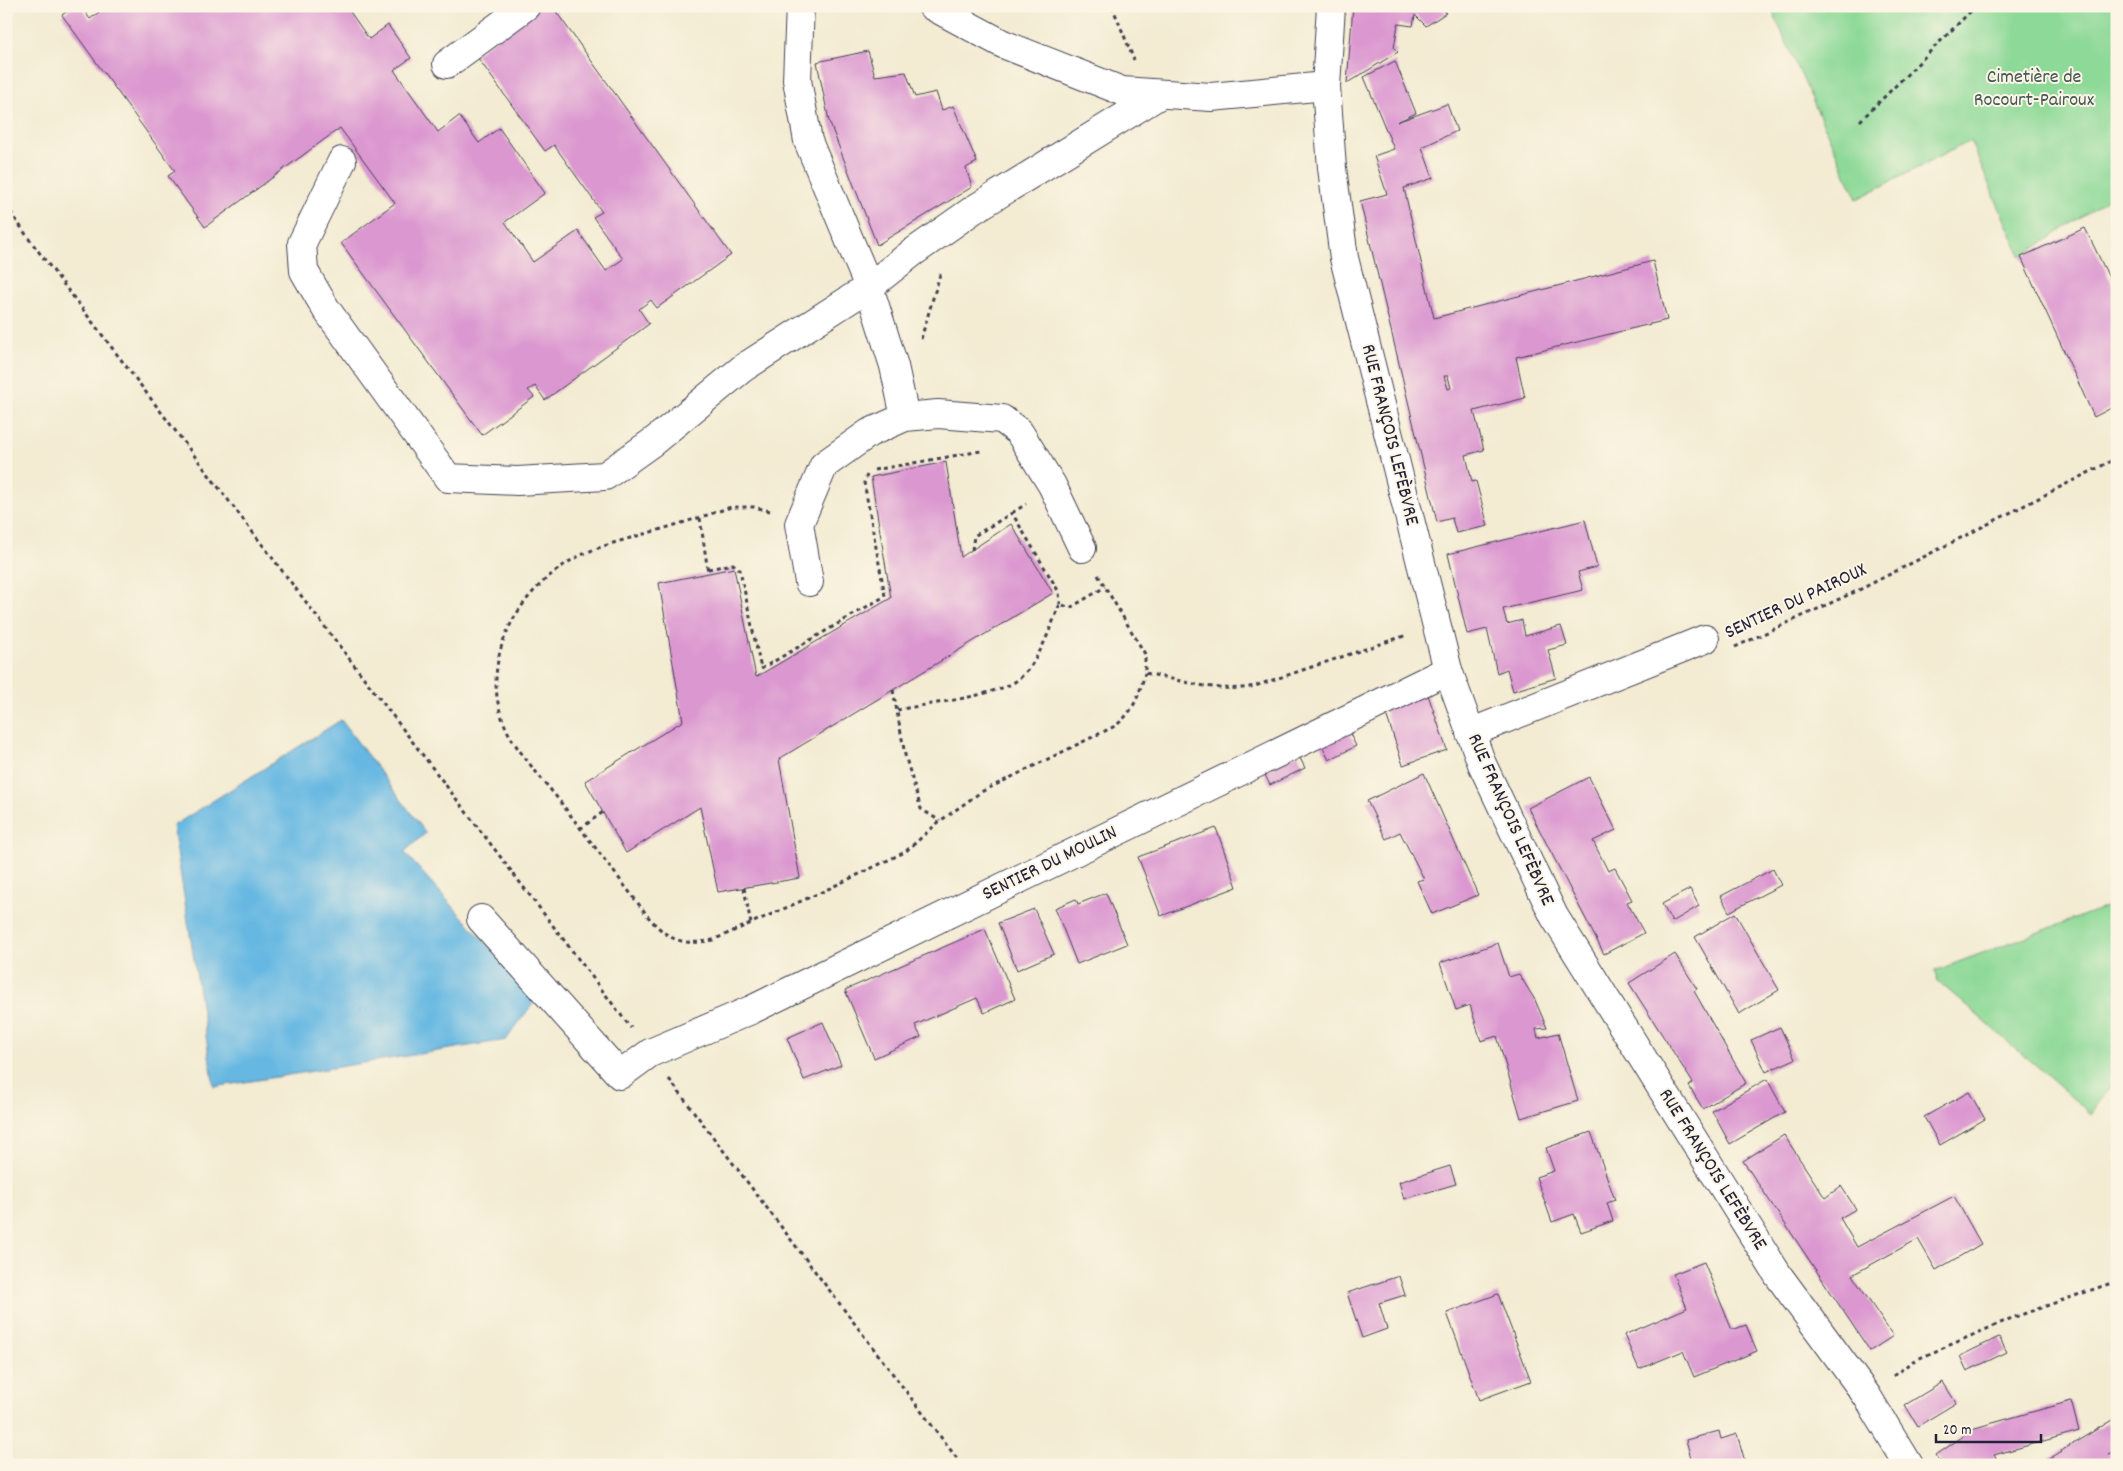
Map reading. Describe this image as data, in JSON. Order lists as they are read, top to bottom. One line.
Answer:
{"streets":{"main road":["RUE FRANÇOIS LEFÈBVRE","SENTIER DU MOULIN"],"path":["SENTIER DU PAIROUX"]},"crossings":[["RUE FRANÇOIS LEFÈBVRE","SENTIER DU MOULIN"]],"parks":["Cimetière de Rocourt-Pairoux"],"scale_bar":"20 m"}
